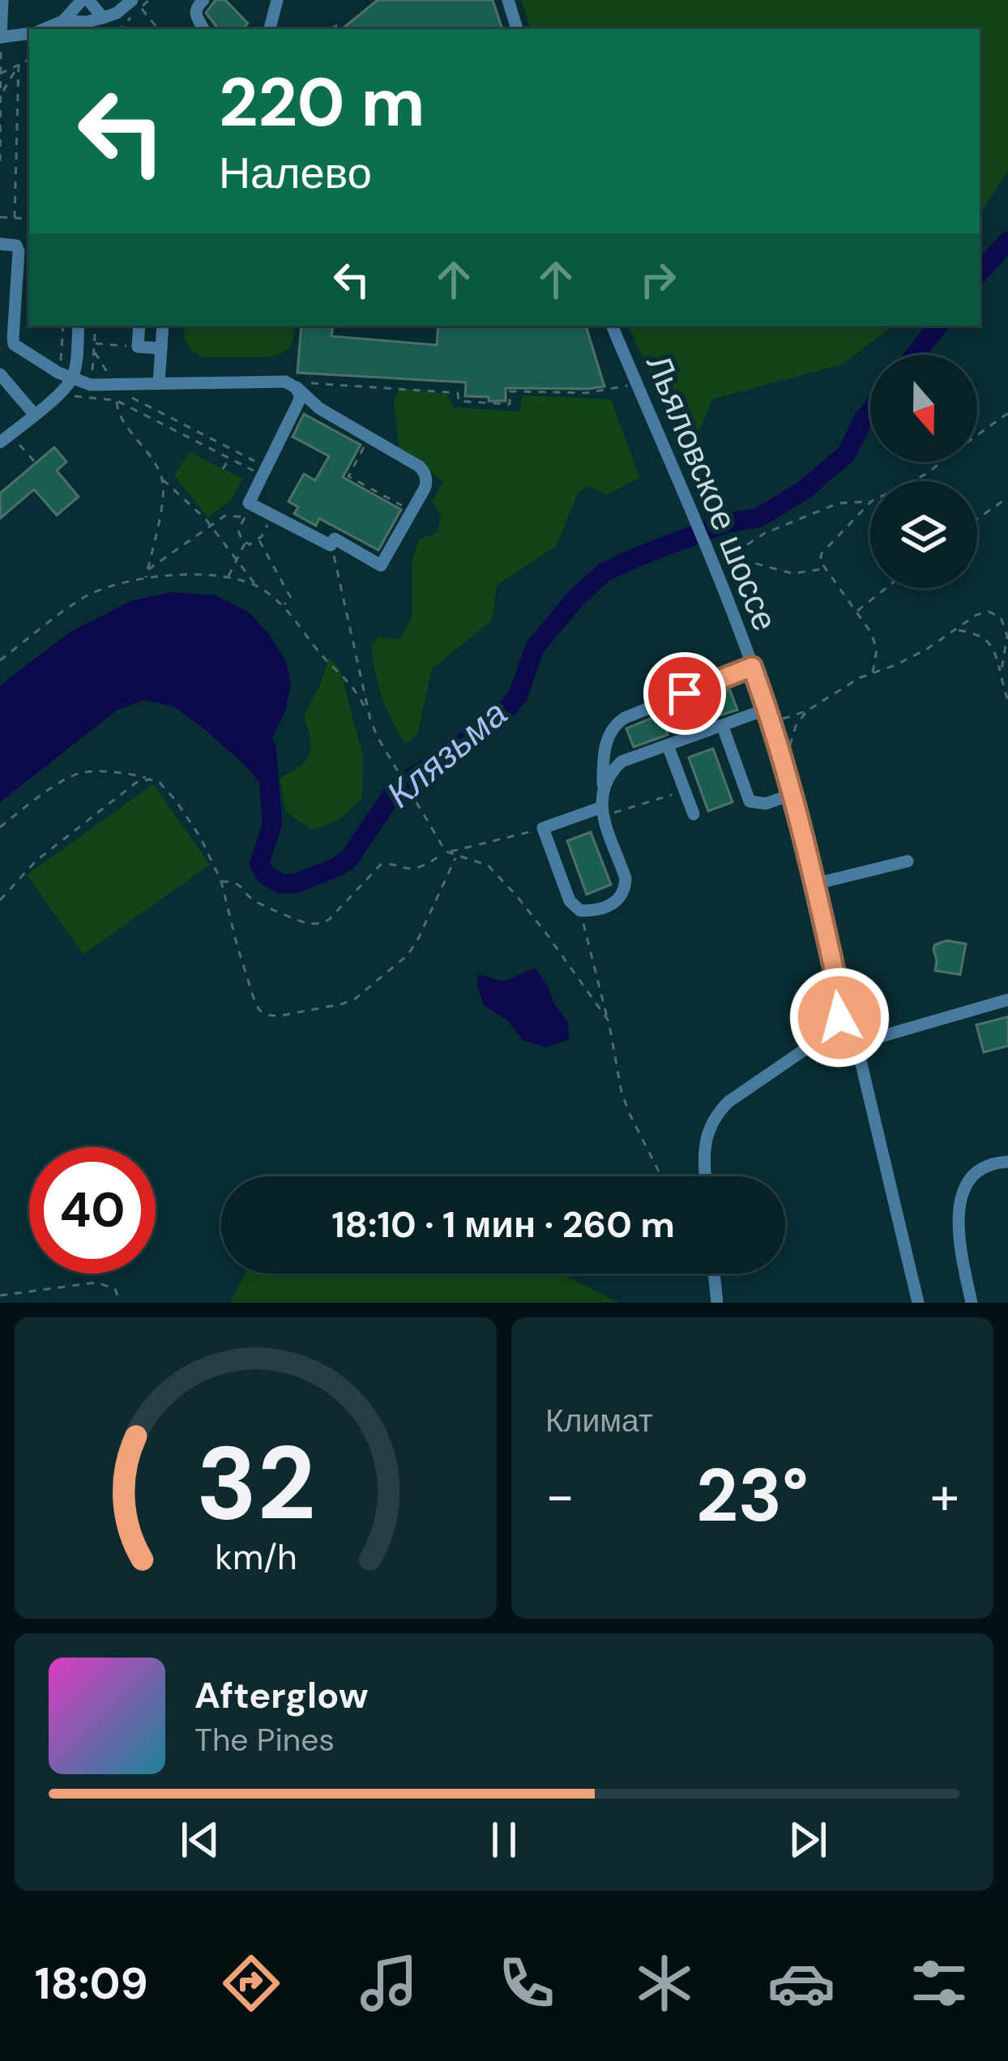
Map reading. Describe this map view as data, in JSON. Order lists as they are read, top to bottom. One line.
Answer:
{"streets":{"street":["Льяловское шоссе"]},"water":["Клязьма"],"north":"bottom","page":{"turn":["220 m","Налево"],"limit":"40","trip":"18:10 · 1 мин · 260 m","tile":"Климат","heat":["−","23°","+"],"song":["Afterglow","The Pines"],"tabs":"18:09","gauge":["32","km/h"]}}
